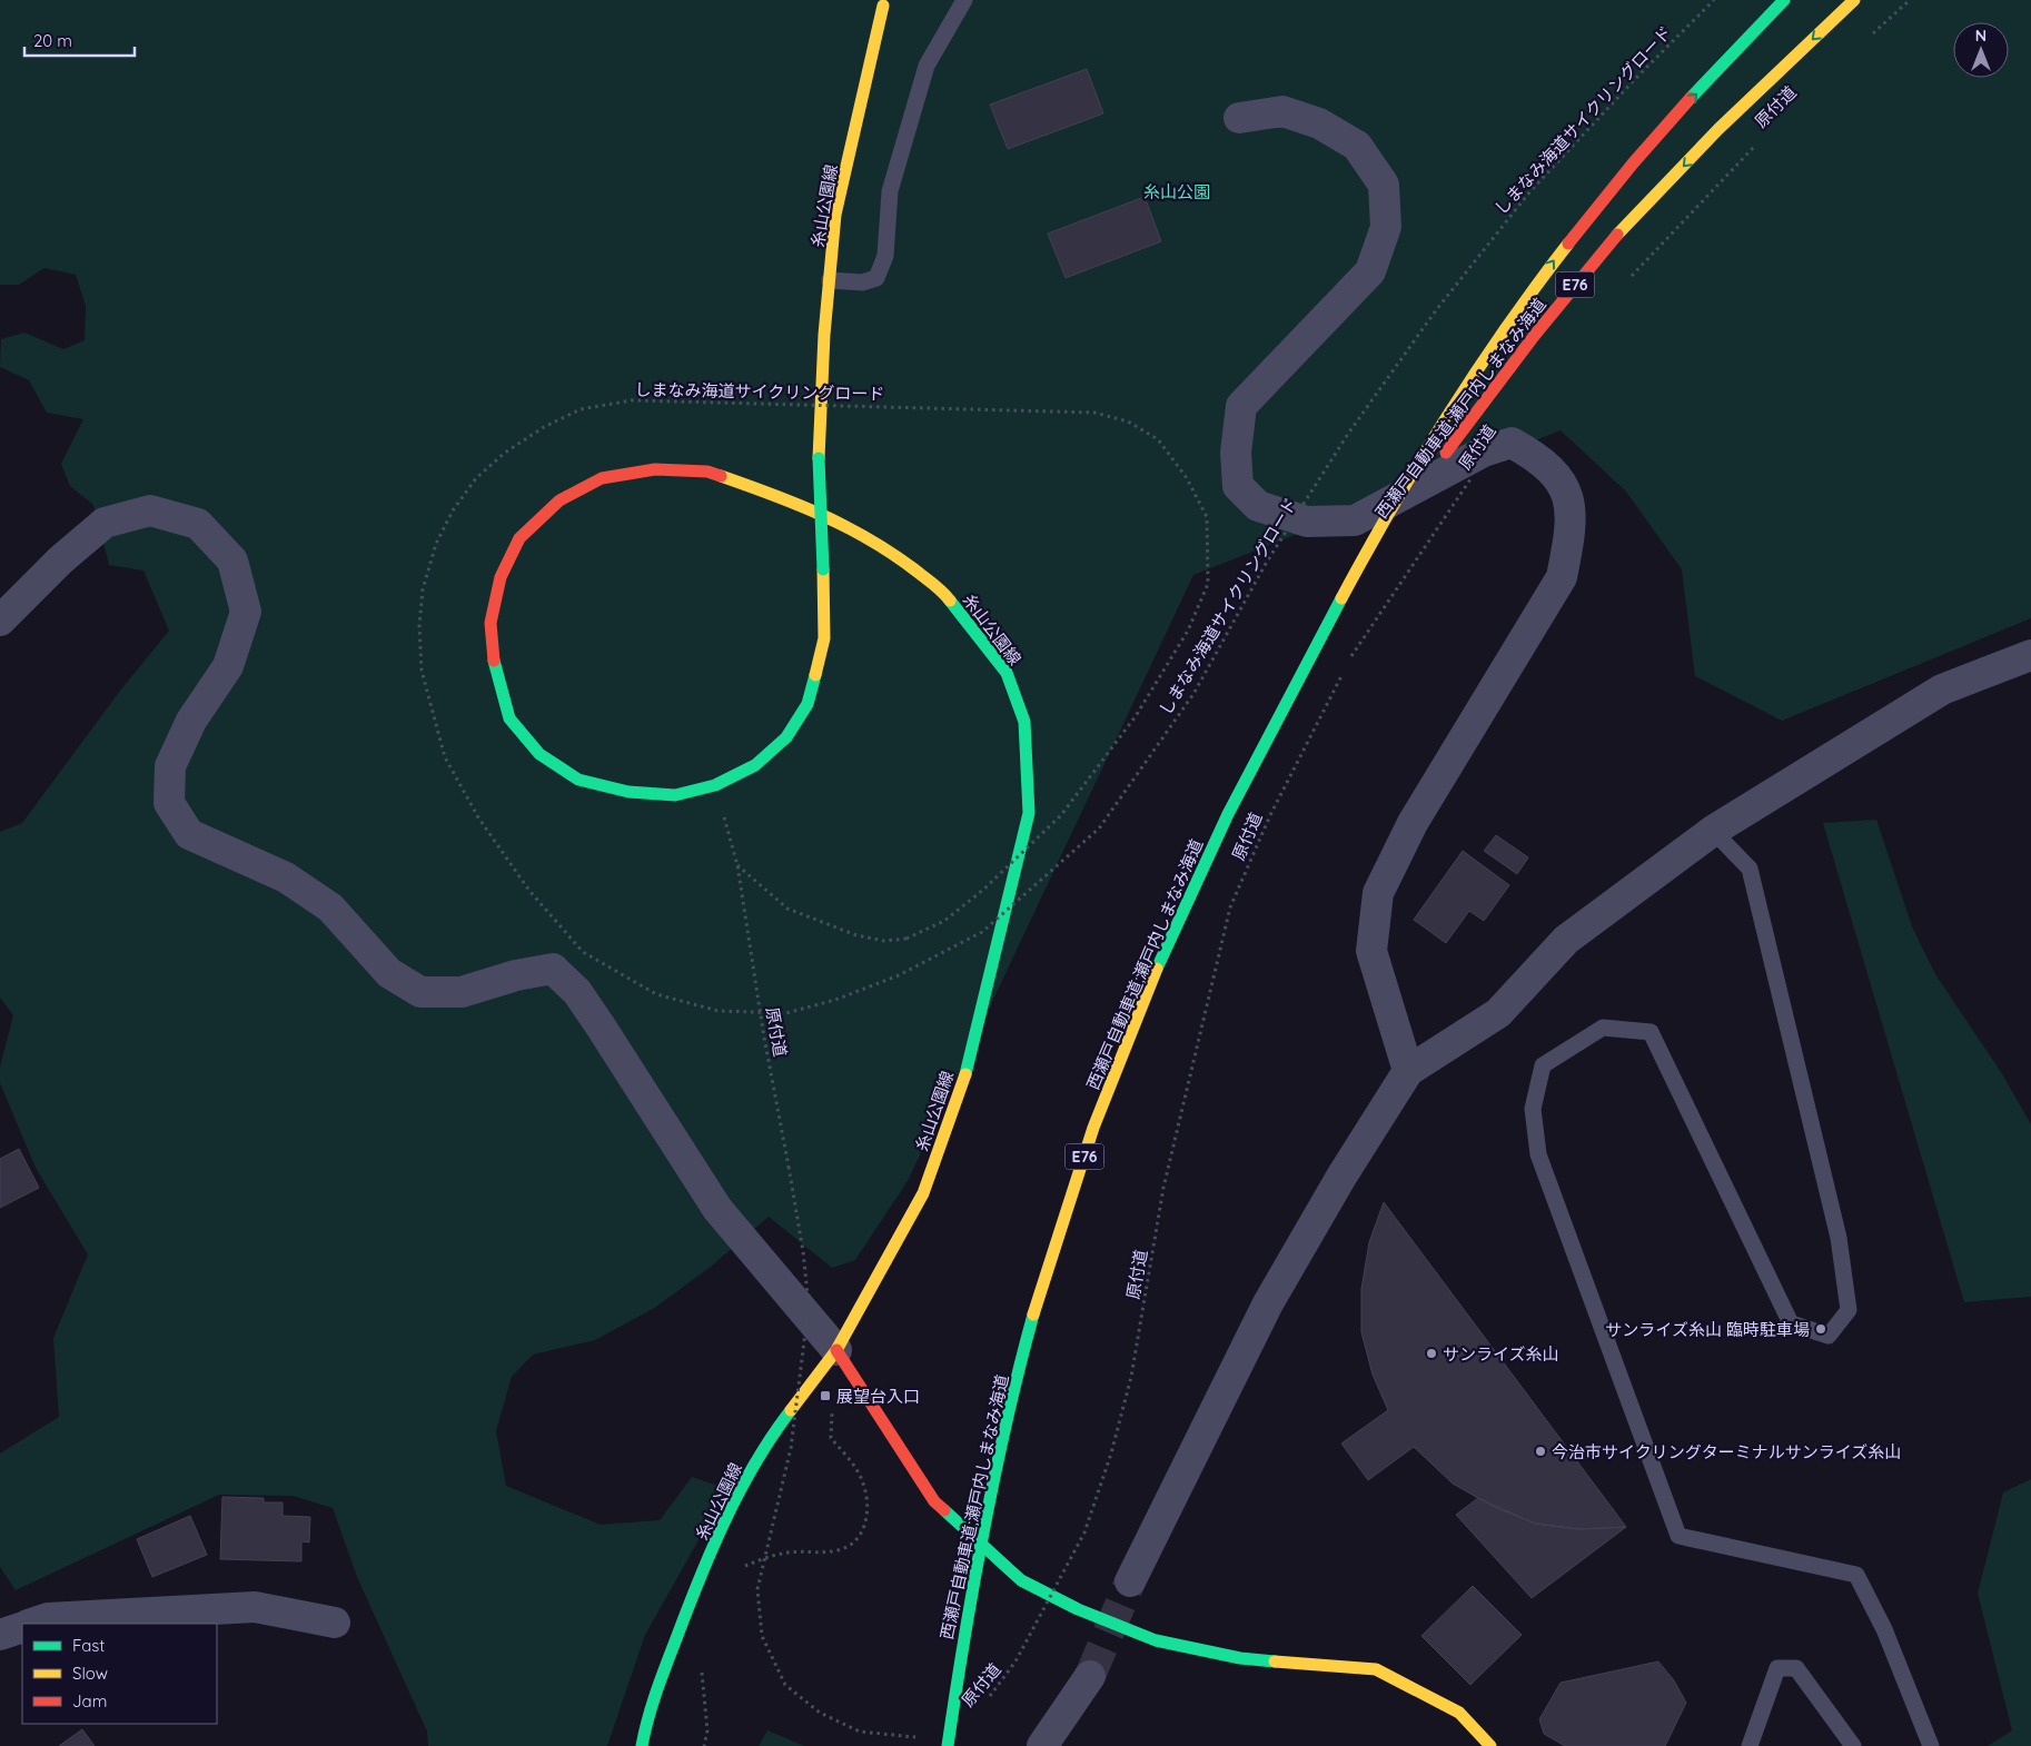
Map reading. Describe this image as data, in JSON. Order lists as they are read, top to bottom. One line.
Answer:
{"streets":{"main road":["糸山公園線","E76","西瀬戸自動車道;瀬戸内しまなみ海道"],"path":["原付道","しまなみ海道サイクリングロード"]},"crossings":[["原付道","しまなみ海道サイクリングロード"],["原付道","糸山公園線"]],"parks":["糸山公園"],"places":{"other":["サンライズ糸山 臨時駐車場","サンライズ糸山","今治市サイクリングターミナルサンライズ糸山"],"transit":["展望台入口"]},"legend":["Fast","Slow","Jam"],"scale_bar":"20 m","north":"top"}
